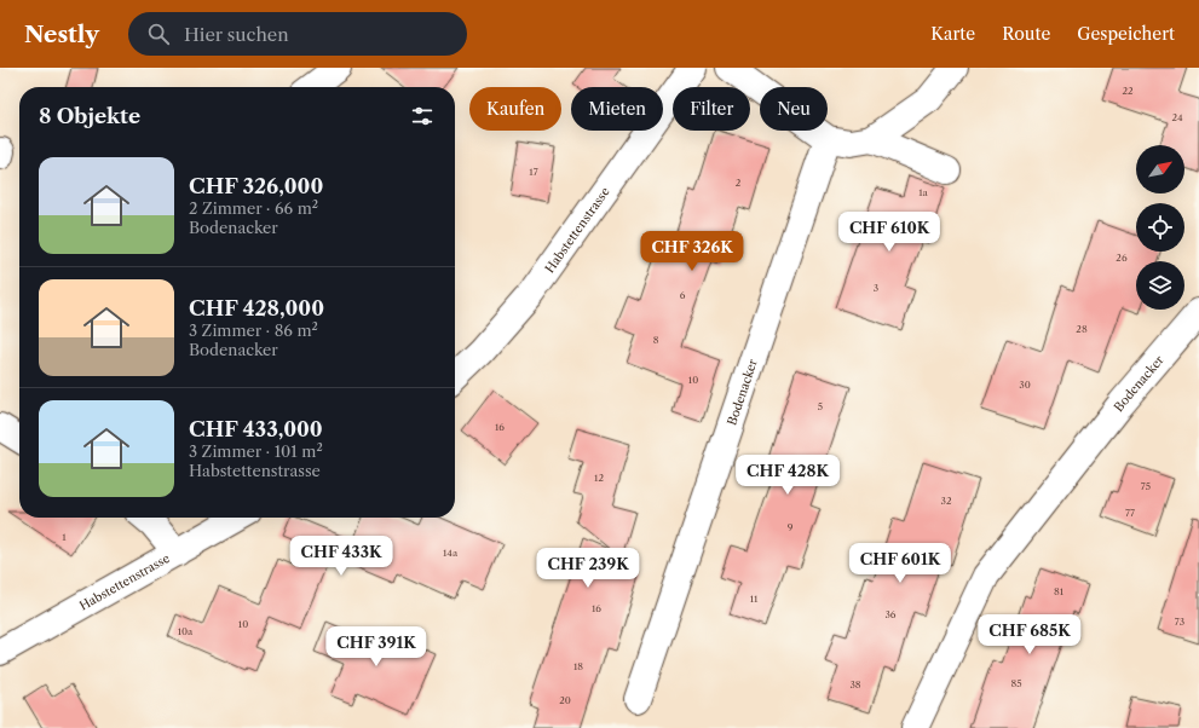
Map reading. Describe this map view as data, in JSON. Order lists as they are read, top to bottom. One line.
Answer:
{"streets":{"street":["Habstettenstrasse","Bodenacker"]},"house_numbers":["22","24","17","2","1a","26","3","6","28","8","10","30","5","16","12","75","32","77","9","1","14a","81","11","16","36","73","10","10a","18","85","38","20"],"north":"top right","page":{"header":"Nestly","search":"Hier suchen","nav":["Karte","Route","Gespeichert"],"chip":["Kaufen","Mieten","Filter","Neu"],"heading":"8 Objekte","list":[{"name":"CHF 326,000","note":"2 Zimmer · 66 m² · Bodenacker"},{"name":"CHF 428,000","note":"3 Zimmer · 86 m² · Bodenacker"},{"name":"CHF 433,000","note":"3 Zimmer · 101 m² · Habstettenstrasse"}],"price":["CHF 610K","CHF 326K","CHF 428K","CHF 433K","CHF 601K","CHF 239K","CHF 685K","CHF 391K"]}}
